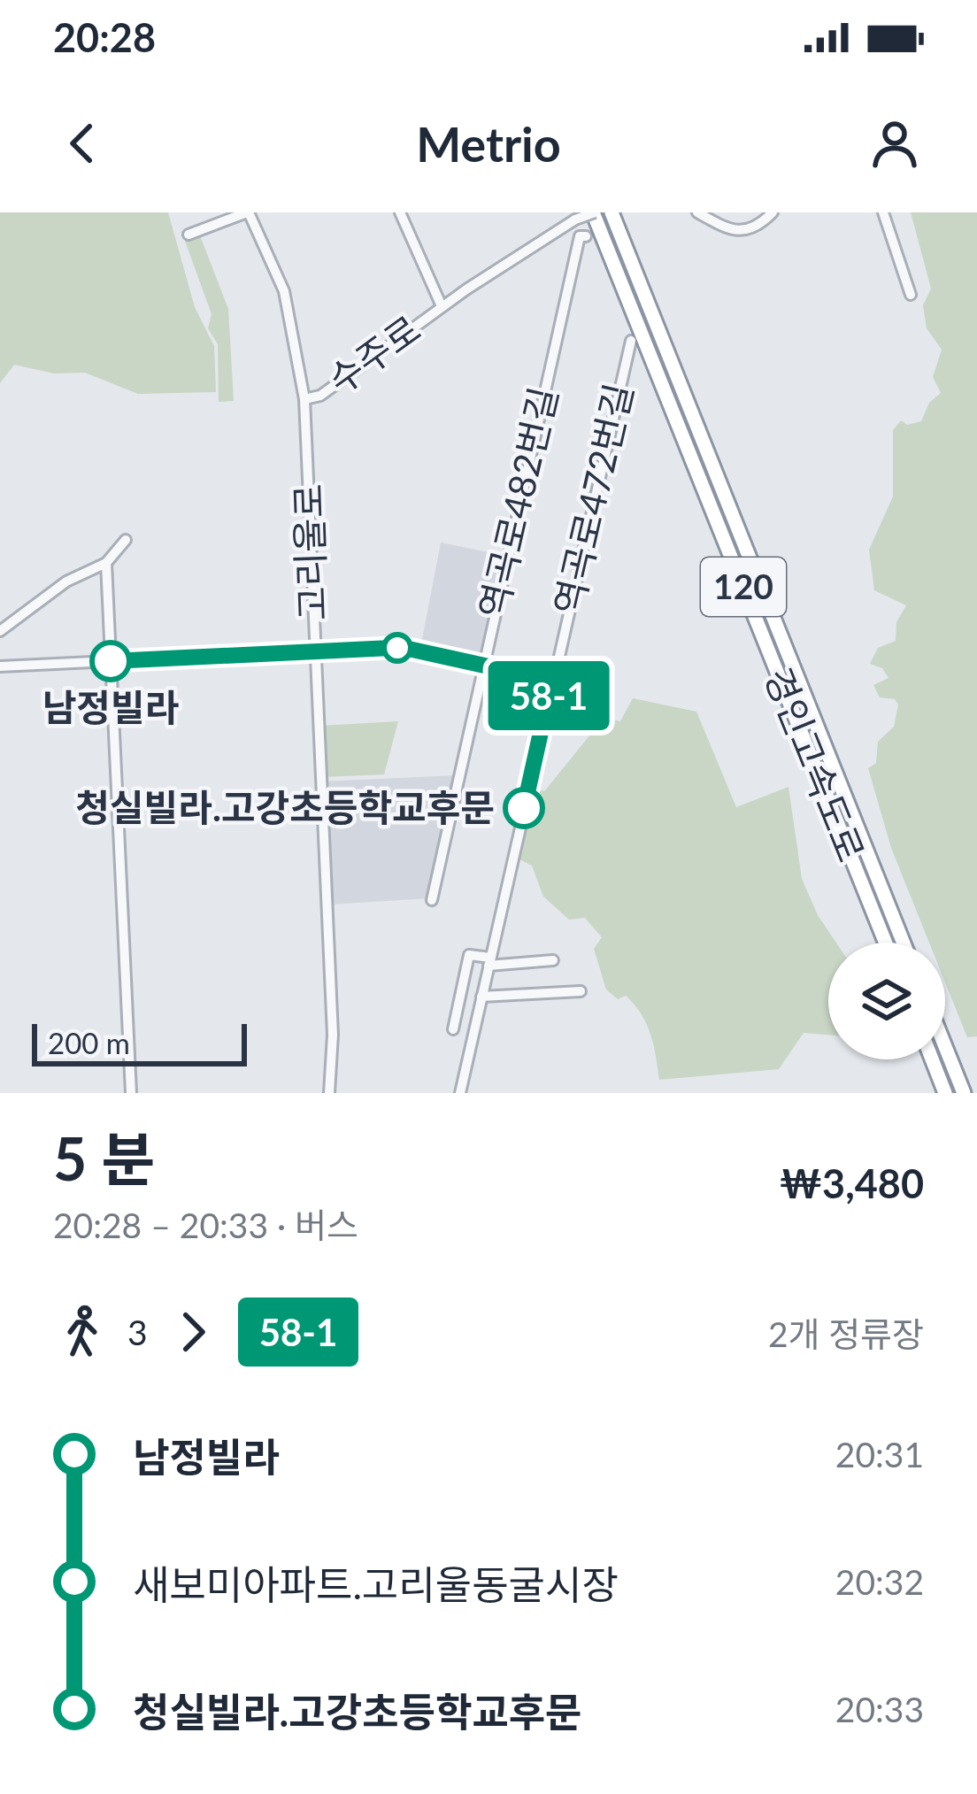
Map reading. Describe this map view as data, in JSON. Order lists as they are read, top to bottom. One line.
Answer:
{"streets":{"highway":["120","경인고속도로"],"street":["수주로","역곡로472번길","역곡로482번길","고리울로"]},"crossings":[["수주로","고리울로"],["수주로","경인고속도로"]],"places":["남정빌라","청실빌라.고강초등학교후문"],"lines":["bus line 58-1"],"scale_bar":"200 m","page":{"status":"20:28","header":"Metrio","on_map":"58-1","scale":"200 m","heading":["5 분","20:28 – 20:33 · 버스","₩3,480"],"legs":["3","58-1","2개 정류장"],"list":[{"name":"남정빌라","value":"20:31"},{"name":"새보미아파트.고리울동굴시장","value":"20:32"},{"name":"청실빌라.고강초등학교후문","value":"20:33"}]}}
